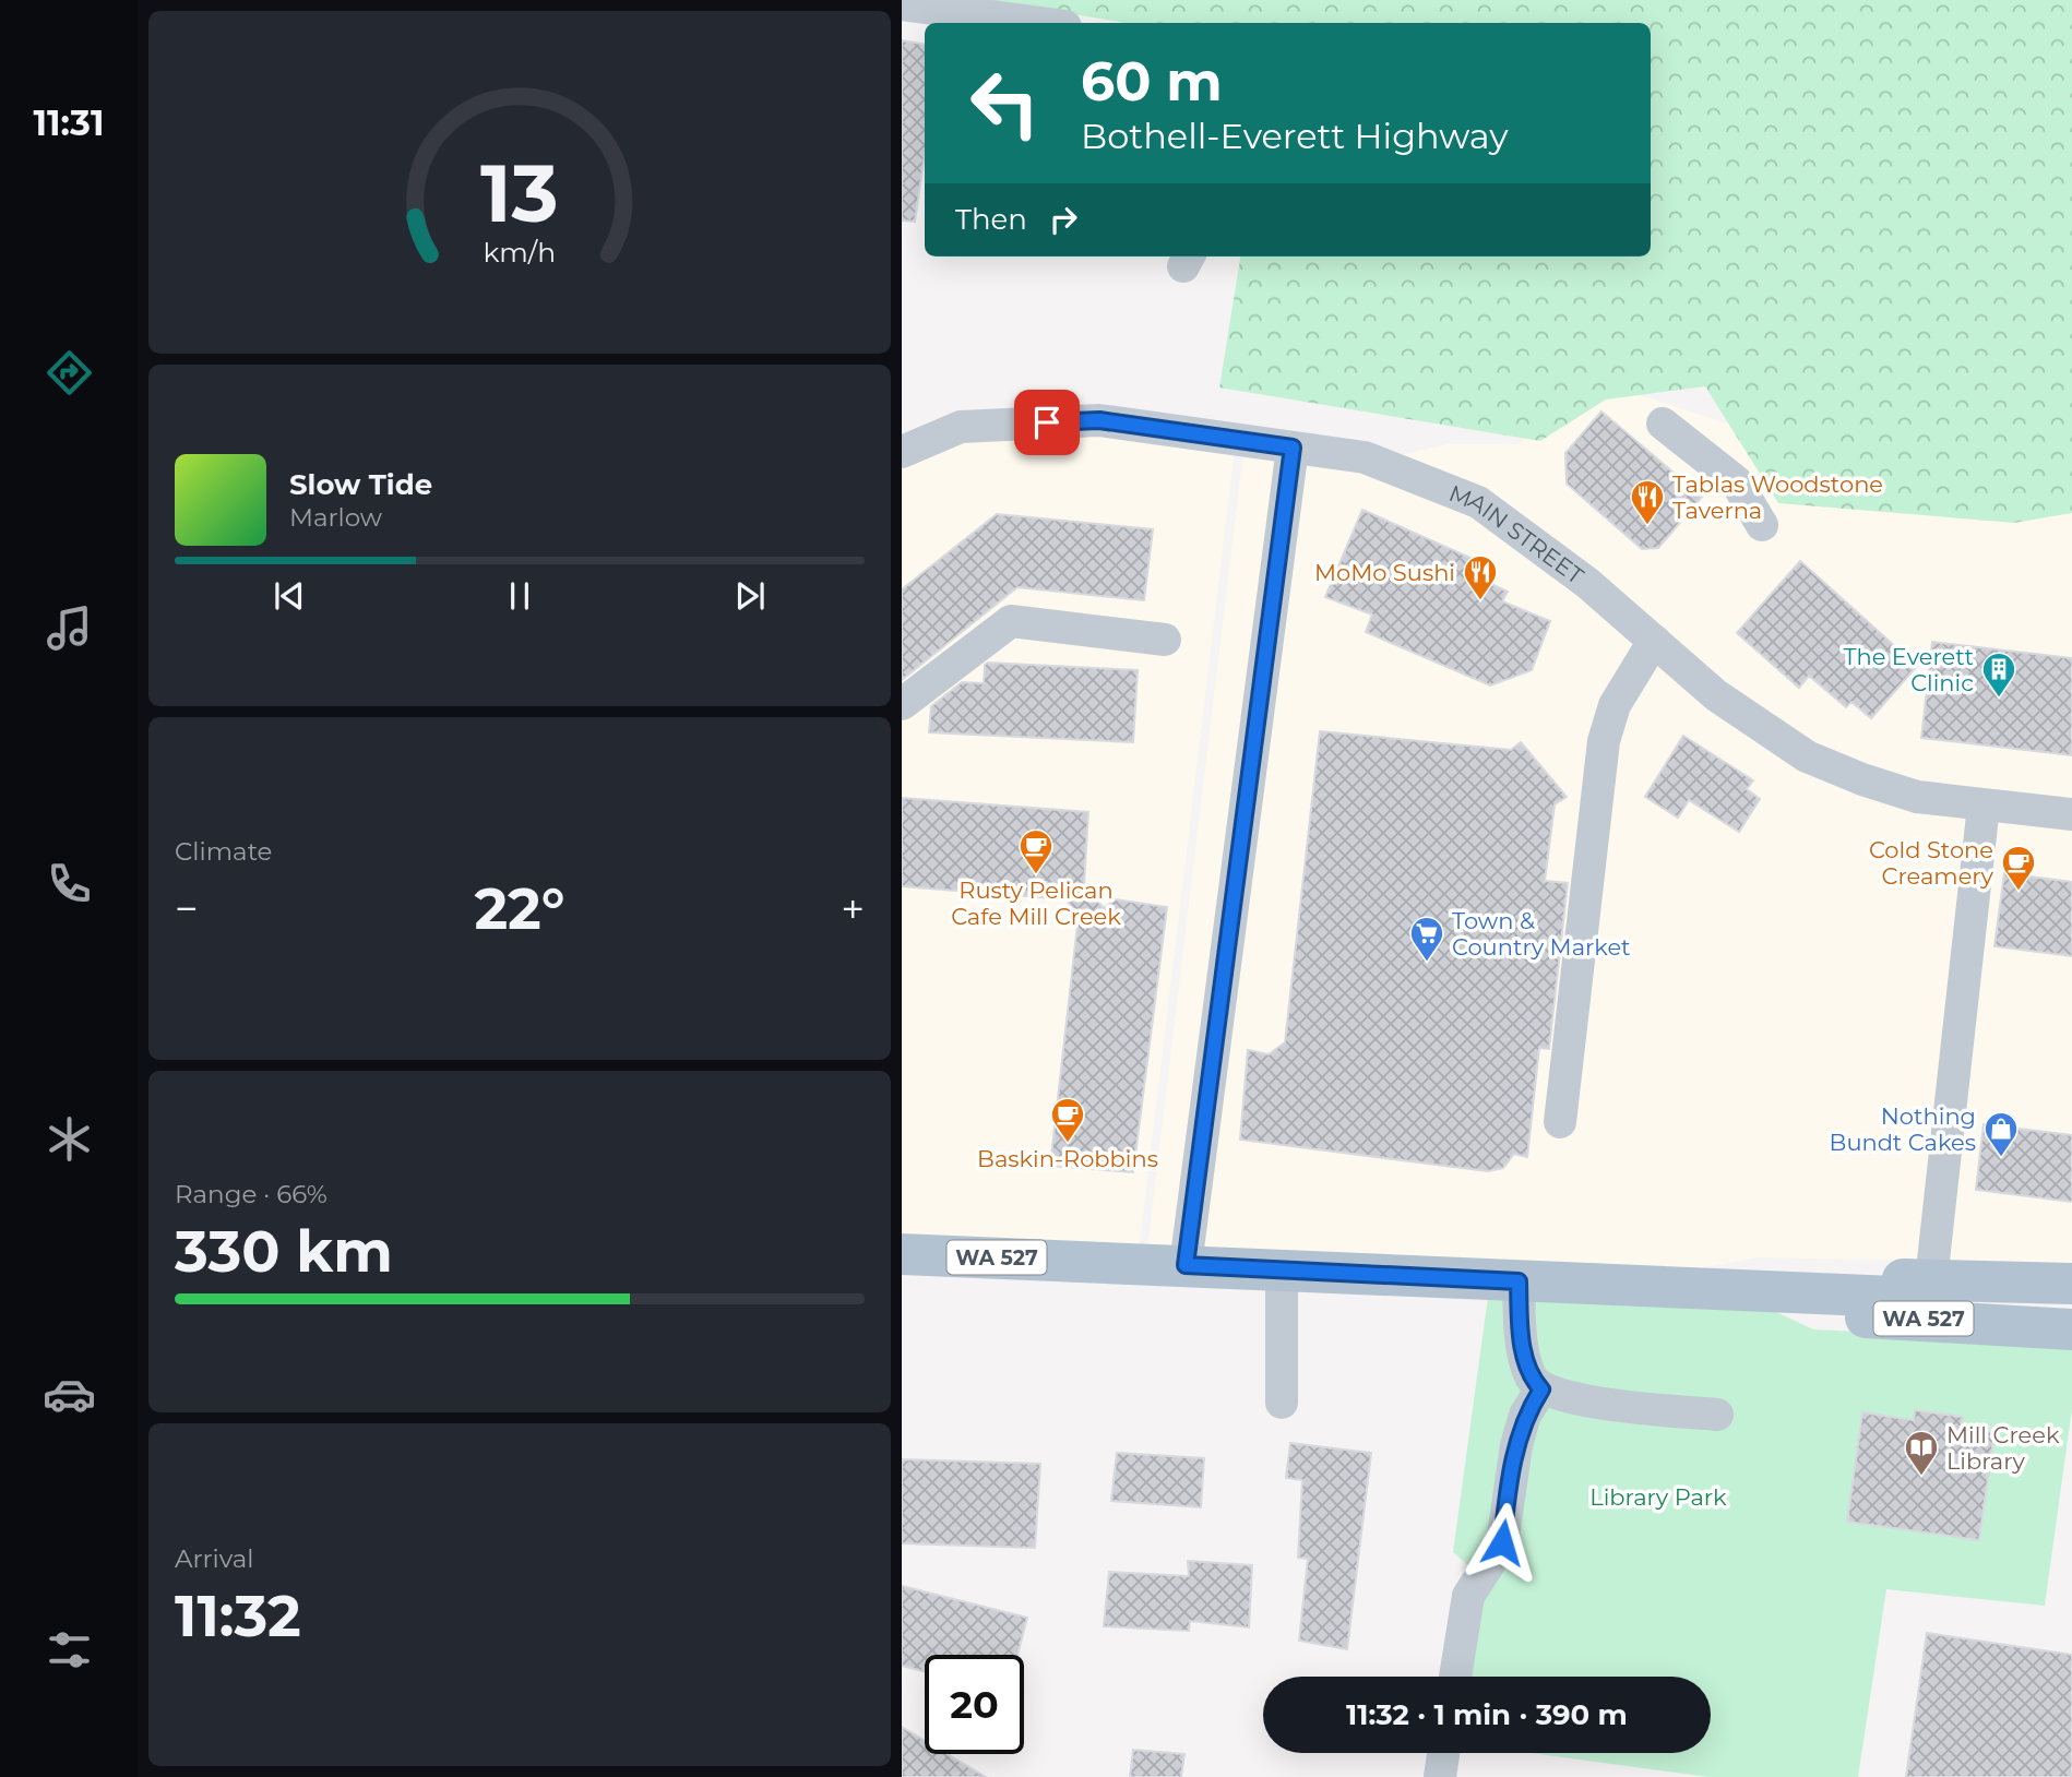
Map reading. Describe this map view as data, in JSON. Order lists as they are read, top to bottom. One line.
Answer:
{"streets":{"main road":["WA 527"],"street":["MAIN STREET"]},"parks":["Library Park"],"places":{"restaurant":["Tablas Woodstone Taverna","MoMo Sushi"],"building":["The Everett Clinic"],"cafe":["Rusty Pelican Cafe Mill Creek","Cold Stone Creamery","Baskin-Robbins"],"supermarket":["Town & Country Market"],"shop":["Nothing Bundt Cakes"],"library":["Mill Creek Library"]},"page":{"tabs":"11:31","turn":["60 m","Bothell-Everett Highway"],"then":"Then","song":["Slow Tide","Marlow"],"tile":["Climate",["Range · 66%","330 km"],["Arrival","11:32"]],"heat":["−","22°","+"],"limit":"20","trip":"11:32 · 1 min · 390 m","gauge":["13","km/h"]}}
